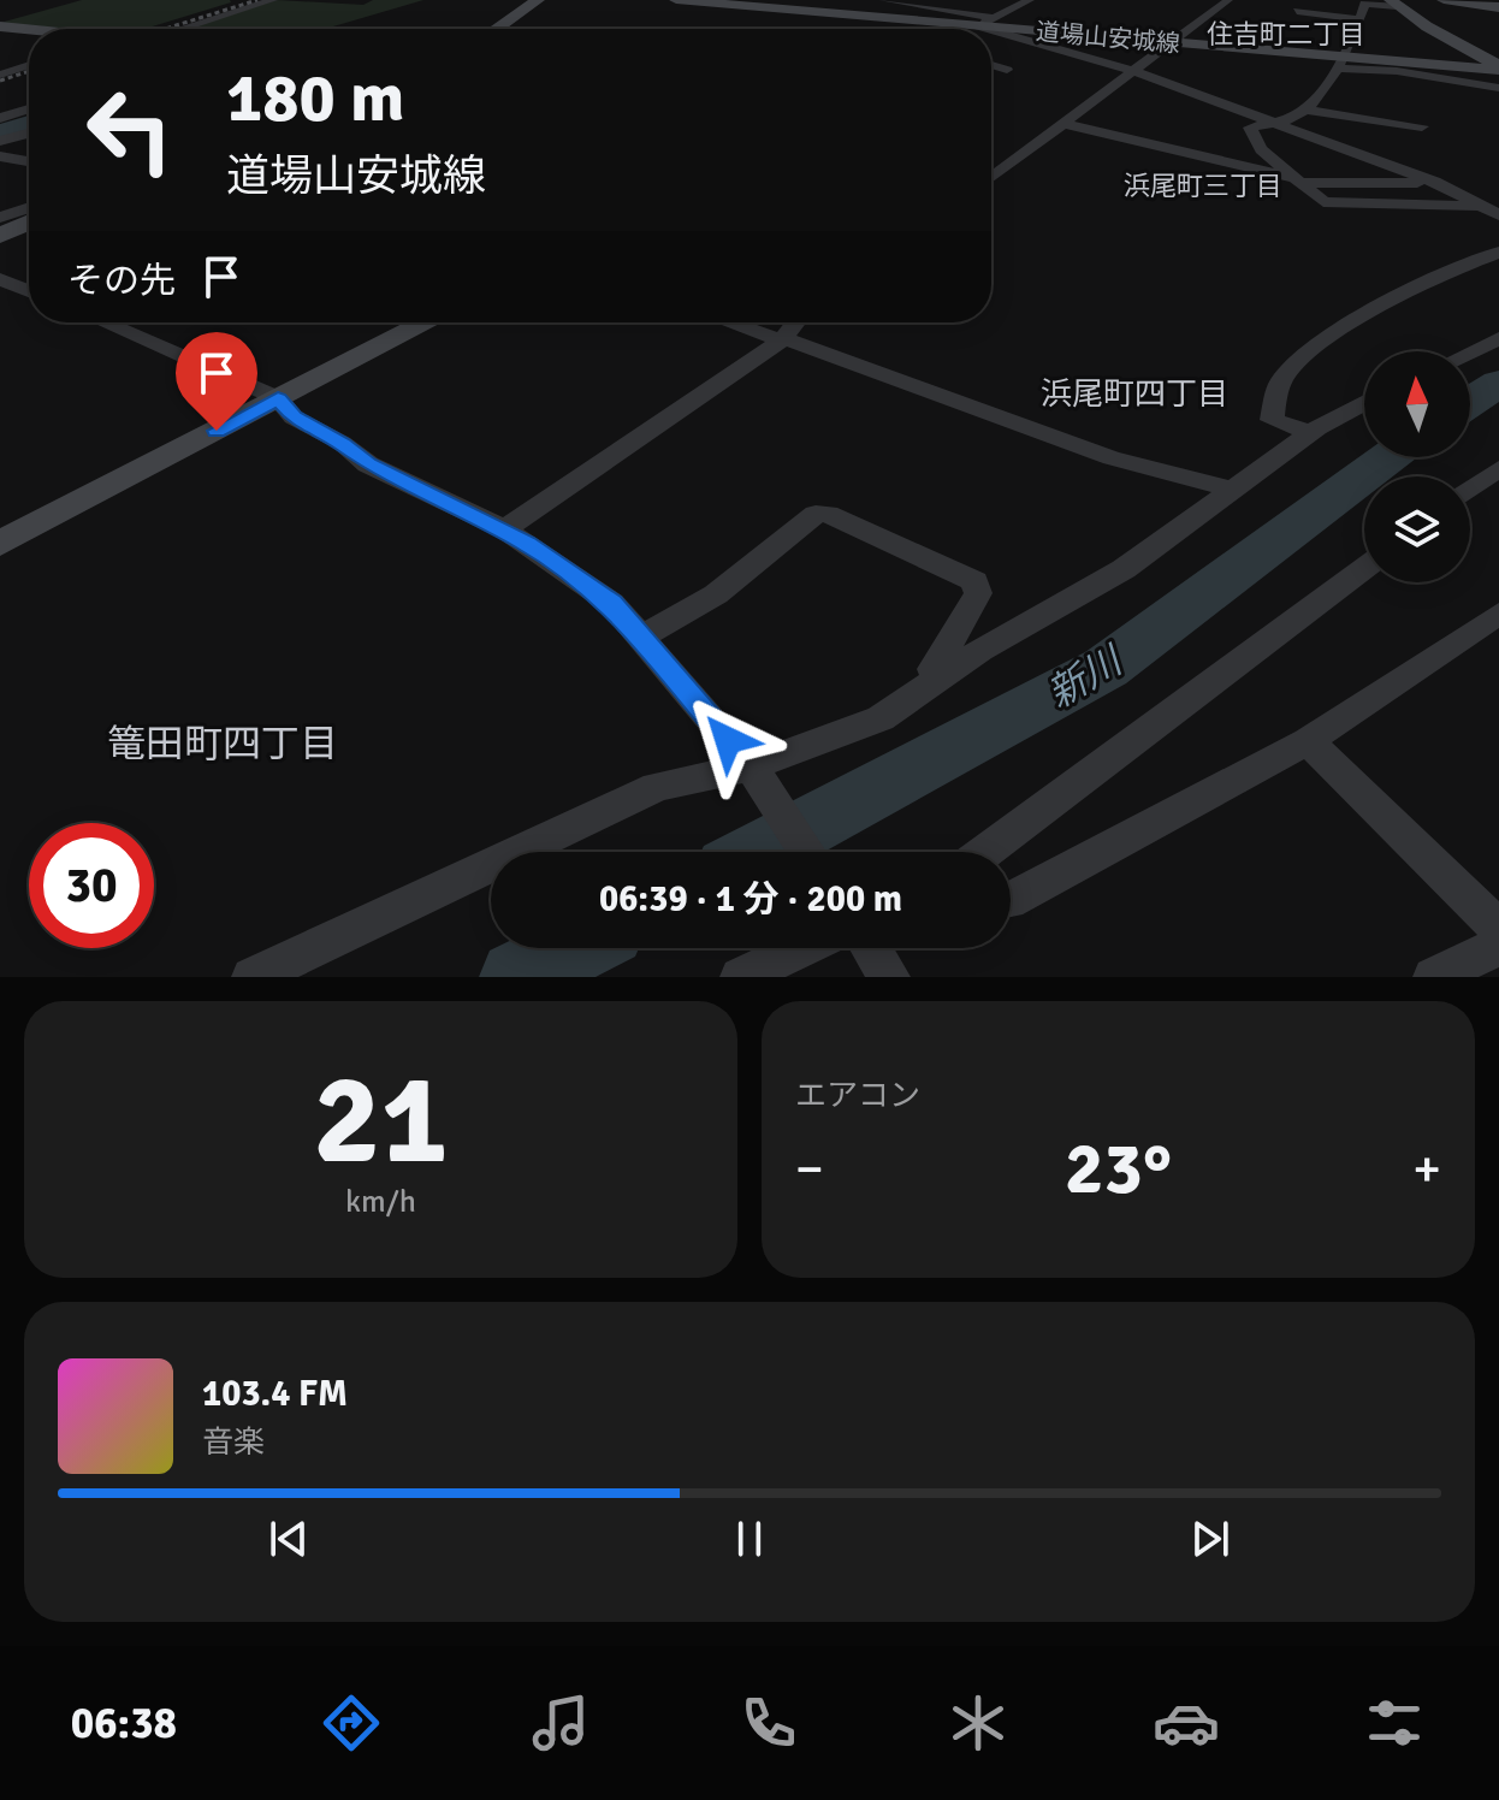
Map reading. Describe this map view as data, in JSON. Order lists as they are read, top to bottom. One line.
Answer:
{"streets":{"main road":["道場山安城線"]},"districts":["住吉町二丁目","浜尾町三丁目","浜尾町四丁目","篭田町四丁目"],"water":["新川"],"north":"top","page":{"turn":["180 m","道場山安城線"],"then":"その先","limit":"30","trip":"06:39 · 1 分 · 200 m","tile":[["21","km/h"],"エアコン"],"heat":["−","23°","+"],"song":["103.4 FM","音楽"],"tabs":"06:38"}}
